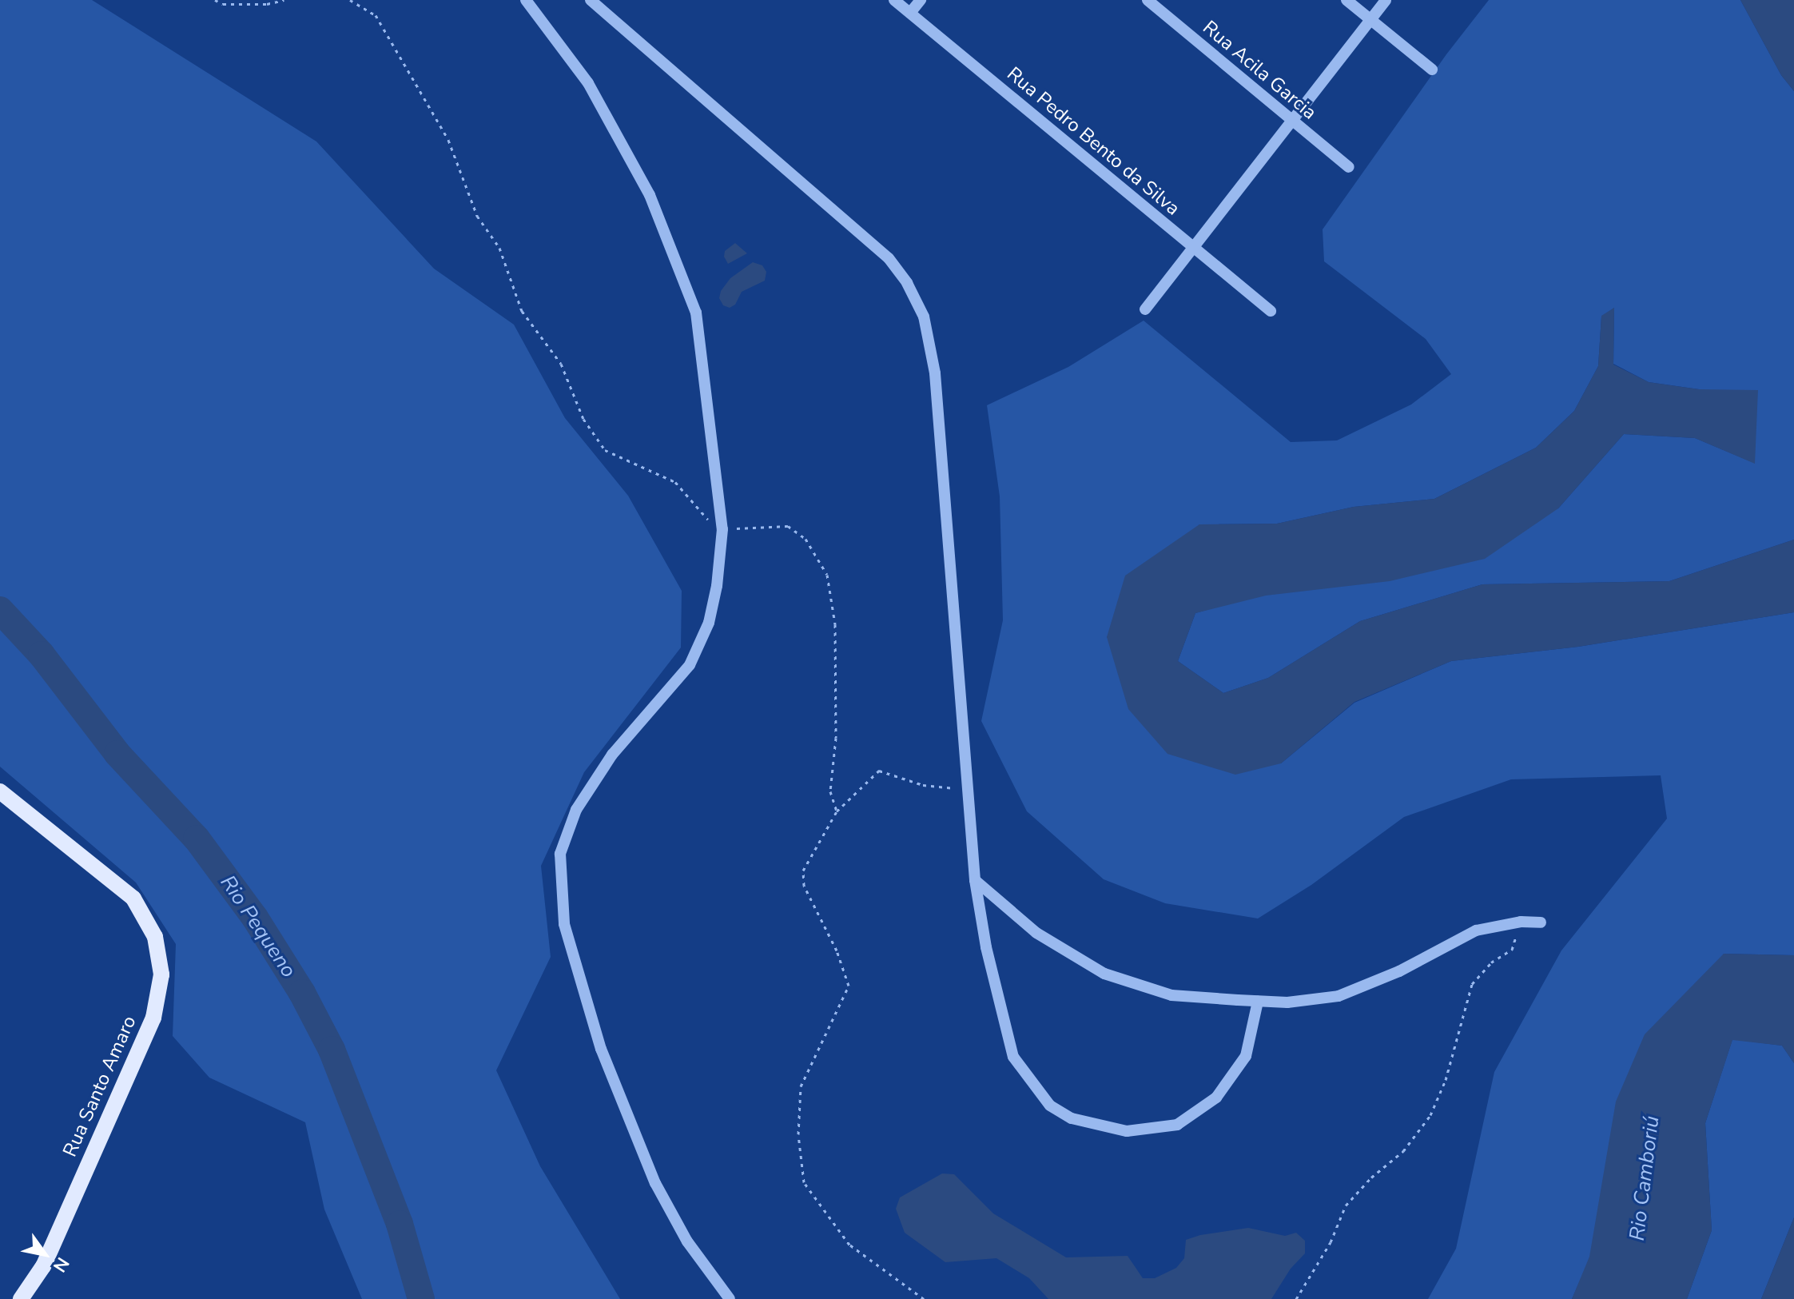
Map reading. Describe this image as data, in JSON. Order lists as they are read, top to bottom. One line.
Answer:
{"streets":{"main road":["Rua Santo Amaro"],"street":["Rua Acila Garcia","Rua Pedro Bento da Silva"]},"water":["Rio Pequeno","Rio Camboriú"],"north":"bottom right"}
